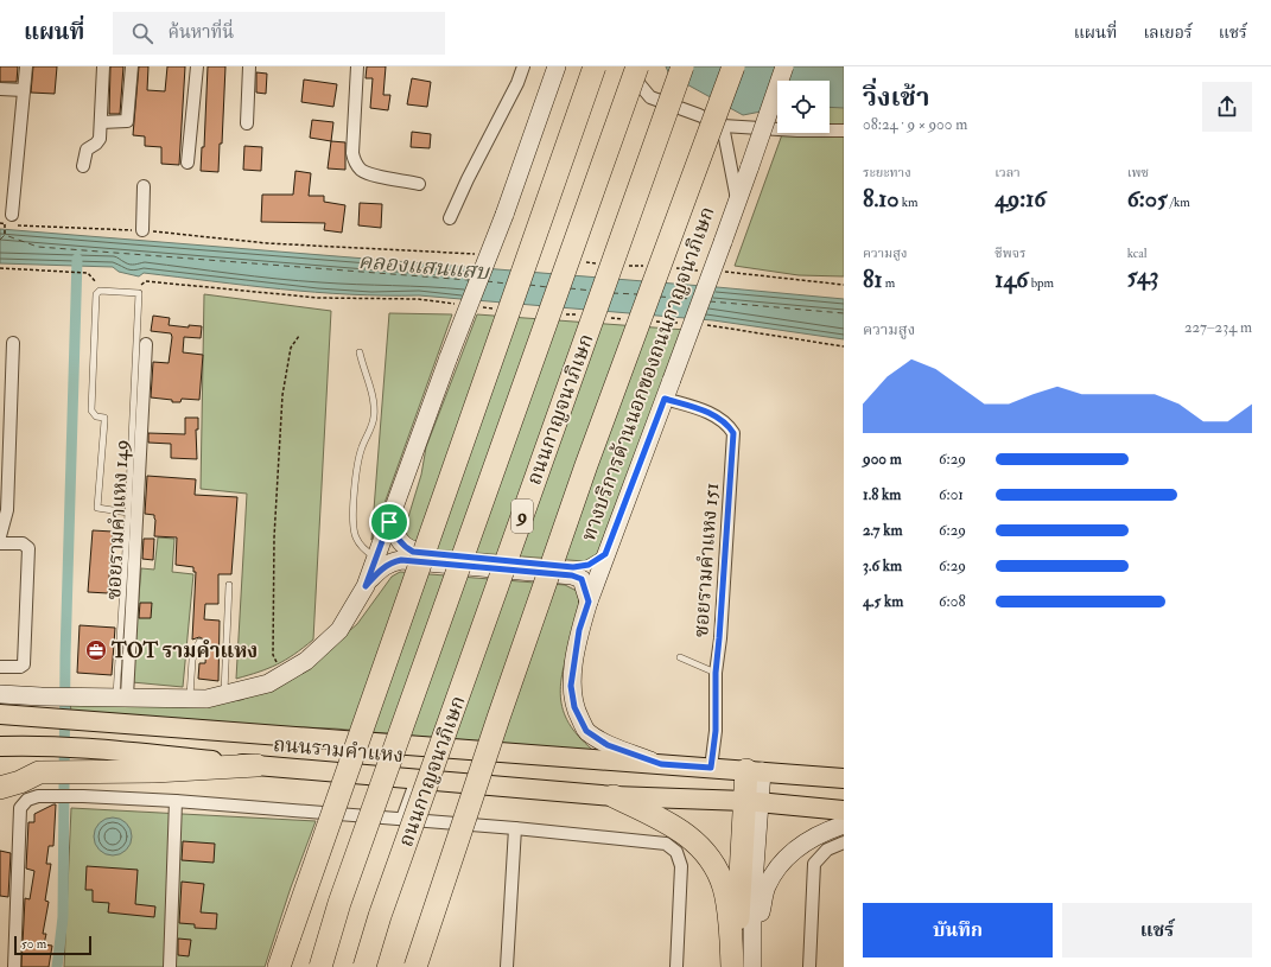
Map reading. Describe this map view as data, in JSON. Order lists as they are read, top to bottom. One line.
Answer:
{"streets":{"highway":["ถนนกาญจนาภิเษก","9"],"main road":["ทางบริการด้านนอกของถนนกาญจนาภิเษก","ถนนรามคำแหง"],"street":["ซอยรามคำแหง 149","ซอยรามคำแหง 151"]},"crossings":[["ทางบริการด้านนอกของถนนกาญจนาภิเษก","ซอยรามคำแหง 151"],["ทางบริการด้านนอกของถนนกาญจนาภิเษก","ถนนรามคำแหง"],["ซอยรามคำแหง 151","ถนนรามคำแหง"]],"water":["คลองแสนแสบ"],"places":{"office":["TOT รามคำแหง"]},"scale_bar":"50 m","page":{"header":"แผนที่","search":"ค้นหาที่นี่","nav":["แผนที่","เลเยอร์","แชร์"],"heading":["วิ่งเช้า","08:24 · 9 × 900 m"],"stats":[["ระยะทาง","8.10 km"],["เวลา","49:16"],["เพซ","6:05 /km"],["ความสูง","81 m"],["ชีพจร","146 bpm"],["kcal","543"]],"chart":["ความสูง","227–234 m"],"list":[{"name":"900 m","note":"6:29"},{"name":"1.8 km","note":"6:01"},{"name":"2.7 km","note":"6:29"},{"name":"3.6 km","note":"6:29"},{"name":"4.5 km","note":"6:08"}],"buttons":["บันทึก","แชร์"],"scale":"50 m"}}
